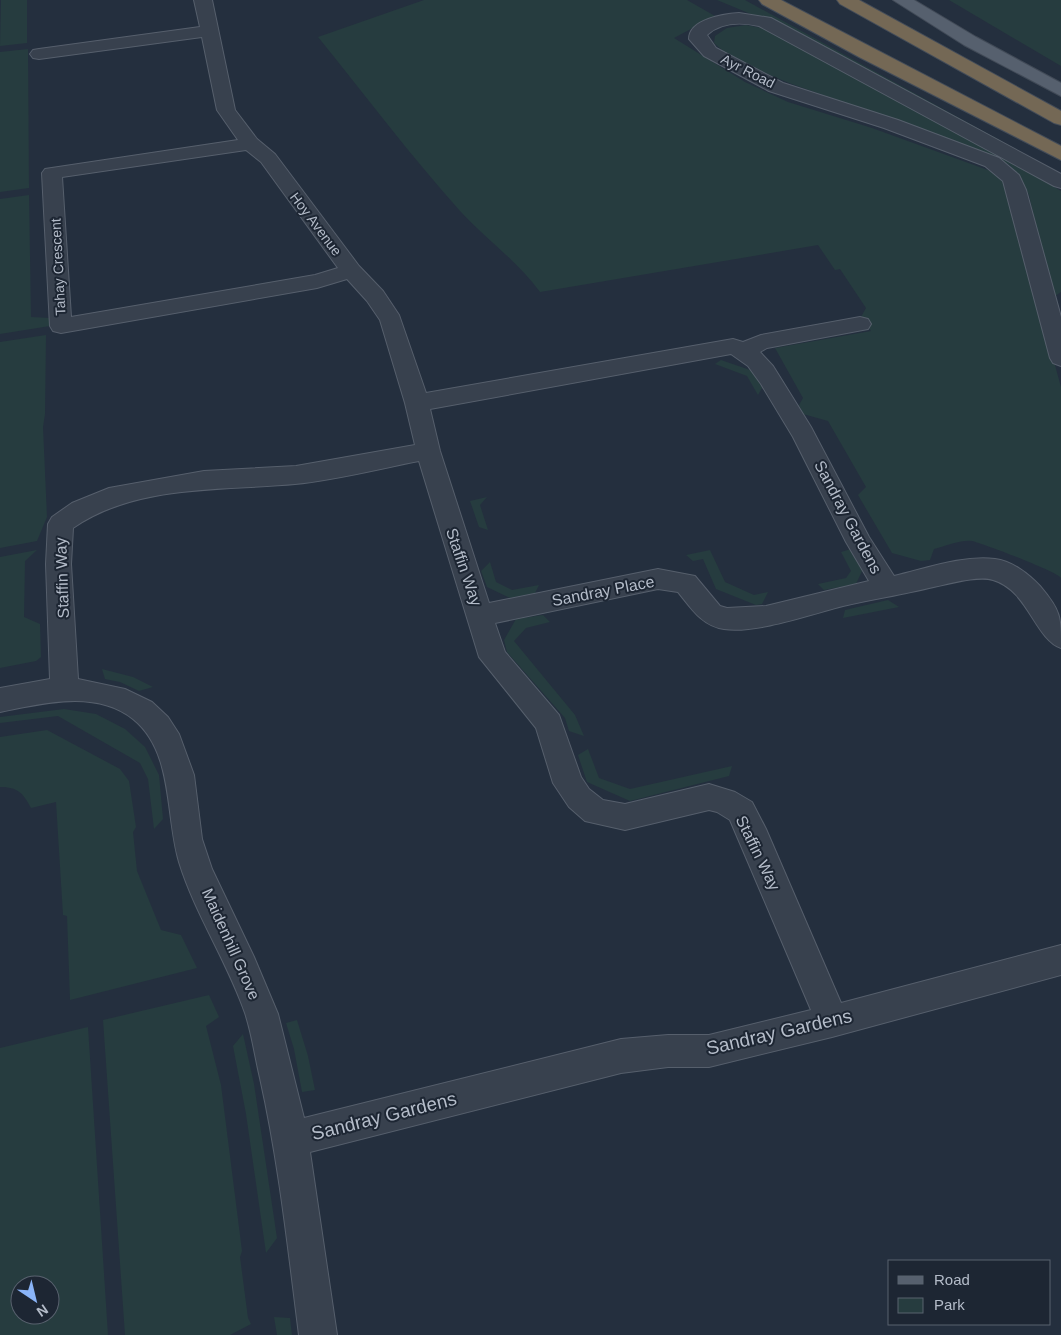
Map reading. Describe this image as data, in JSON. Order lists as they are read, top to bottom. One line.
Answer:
{"streets":{"street":["Ayr Road","Hoy Avenue","Tahay Crescent","Sandray Gardens","Staffin Way","Sandray Place","Maidenhill Grove"]},"crossings":[["Hoy Avenue","Tahay Crescent"],["Hoy Avenue","Staffin Way"],["Sandray Gardens","Staffin Way"],["Sandray Gardens","Sandray Place"],["Sandray Gardens","Maidenhill Grove"],["Staffin Way","Sandray Place"],["Staffin Way","Maidenhill Grove"]],"legend":["Road","Park"],"north":"bottom right"}
